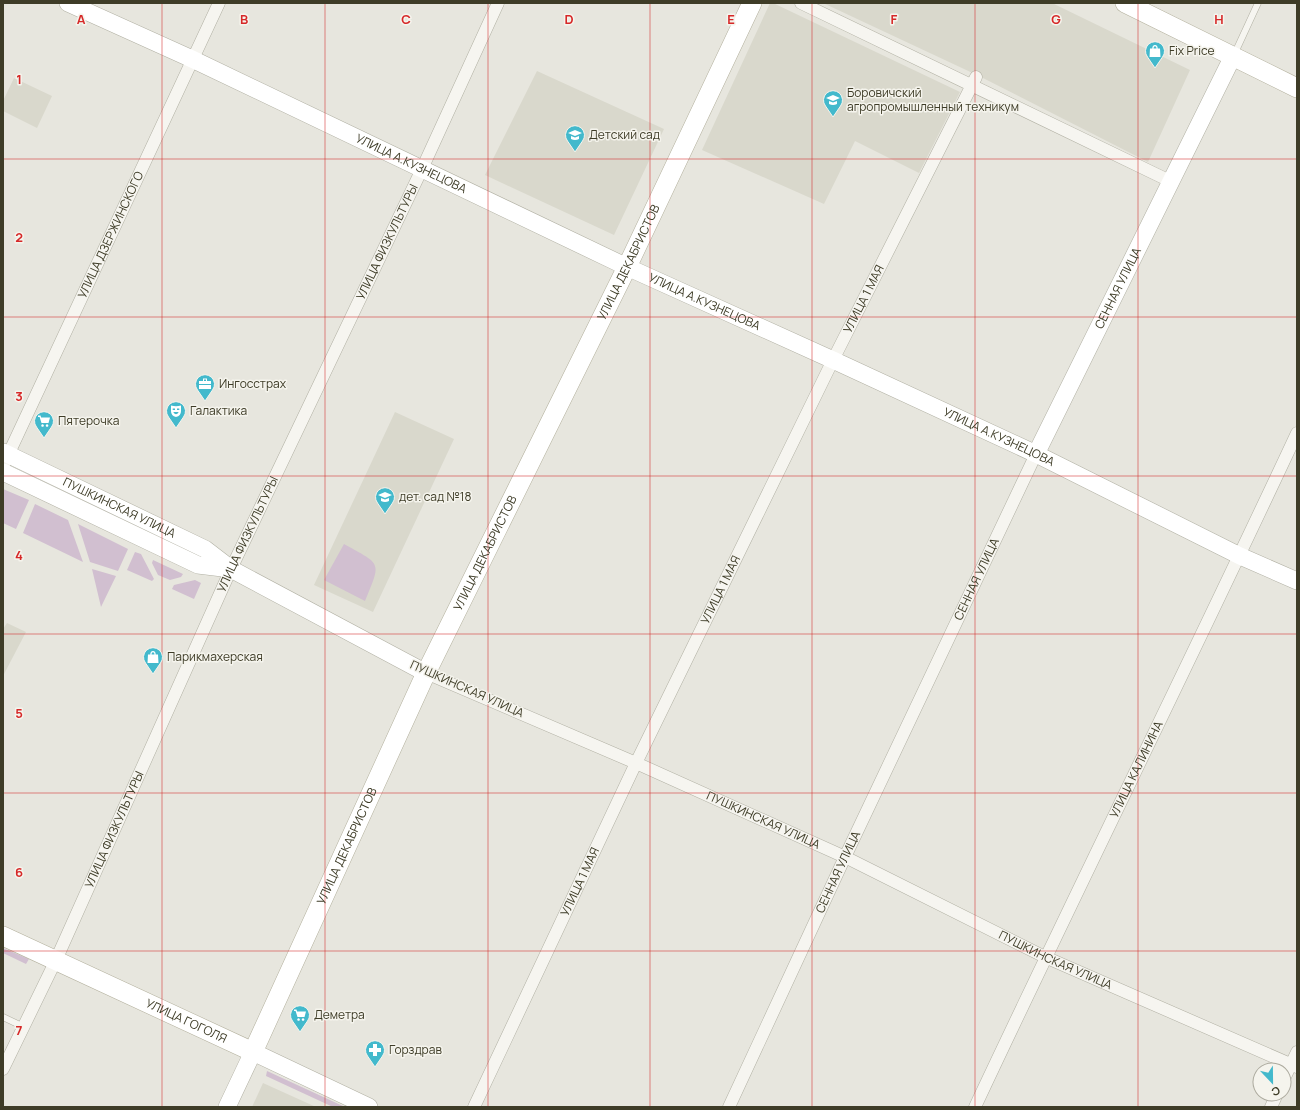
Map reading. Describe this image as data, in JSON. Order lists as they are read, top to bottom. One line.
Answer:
{"streets":{"main road":["УЛИЦА А.КУЗНЕЦОВА","УЛИЦА ДЕКАБРИСТОВ","СЕННАЯ УЛИЦА","ПУШКИНСКАЯ УЛИЦА","УЛИЦА ГОГОЛЯ"],"street":["УЛИЦА ДЗЕРЖИНСКОГО","УЛИЦА ФИЗКУЛЬТУРЫ","УЛИЦА 1 МАЯ","УЛИЦА КАЛИНИНА"]},"crossings":[["УЛИЦА А.КУЗНЕЦОВА","УЛИЦА ДЗЕРЖИНСКОГО"],["УЛИЦА А.КУЗНЕЦОВА","УЛИЦА ФИЗКУЛЬТУРЫ"],["УЛИЦА А.КУЗНЕЦОВА","УЛИЦА ДЕКАБРИСТОВ"],["УЛИЦА А.КУЗНЕЦОВА","СЕННАЯ УЛИЦА"],["УЛИЦА А.КУЗНЕЦОВА","УЛИЦА 1 МАЯ"],["УЛИЦА А.КУЗНЕЦОВА","УЛИЦА КАЛИНИНА"],["УЛИЦА ДЗЕРЖИНСКОГО","ПУШКИНСКАЯ УЛИЦА"],["УЛИЦА ФИЗКУЛЬТУРЫ","ПУШКИНСКАЯ УЛИЦА"],["УЛИЦА ФИЗКУЛЬТУРЫ","УЛИЦА ГОГОЛЯ"],["УЛИЦА ДЕКАБРИСТОВ","ПУШКИНСКАЯ УЛИЦА"],["УЛИЦА ДЕКАБРИСТОВ","УЛИЦА ГОГОЛЯ"],["СЕННАЯ УЛИЦА","ПУШКИНСКАЯ УЛИЦА"],["УЛИЦА 1 МАЯ","ПУШКИНСКАЯ УЛИЦА"],["ПУШКИНСКАЯ УЛИЦА","УЛИЦА КАЛИНИНА"]],"places":{"shop":["Fix Price","Парикмахерская"],"school or university":["Боровичский агропромышленный техникум","Детский сад","дет. сад №18"],"office":["Ингосстрах"],"theatre":["Галактика"],"supermarket":["Пятерочка","Деметра"],"pharmacy":["Горздрав"]},"north":"bottom","grid":{"columns":["A","B","C","D","E","F","G","H"],"rows":["1","2","3","4","5","6","7"]}}
